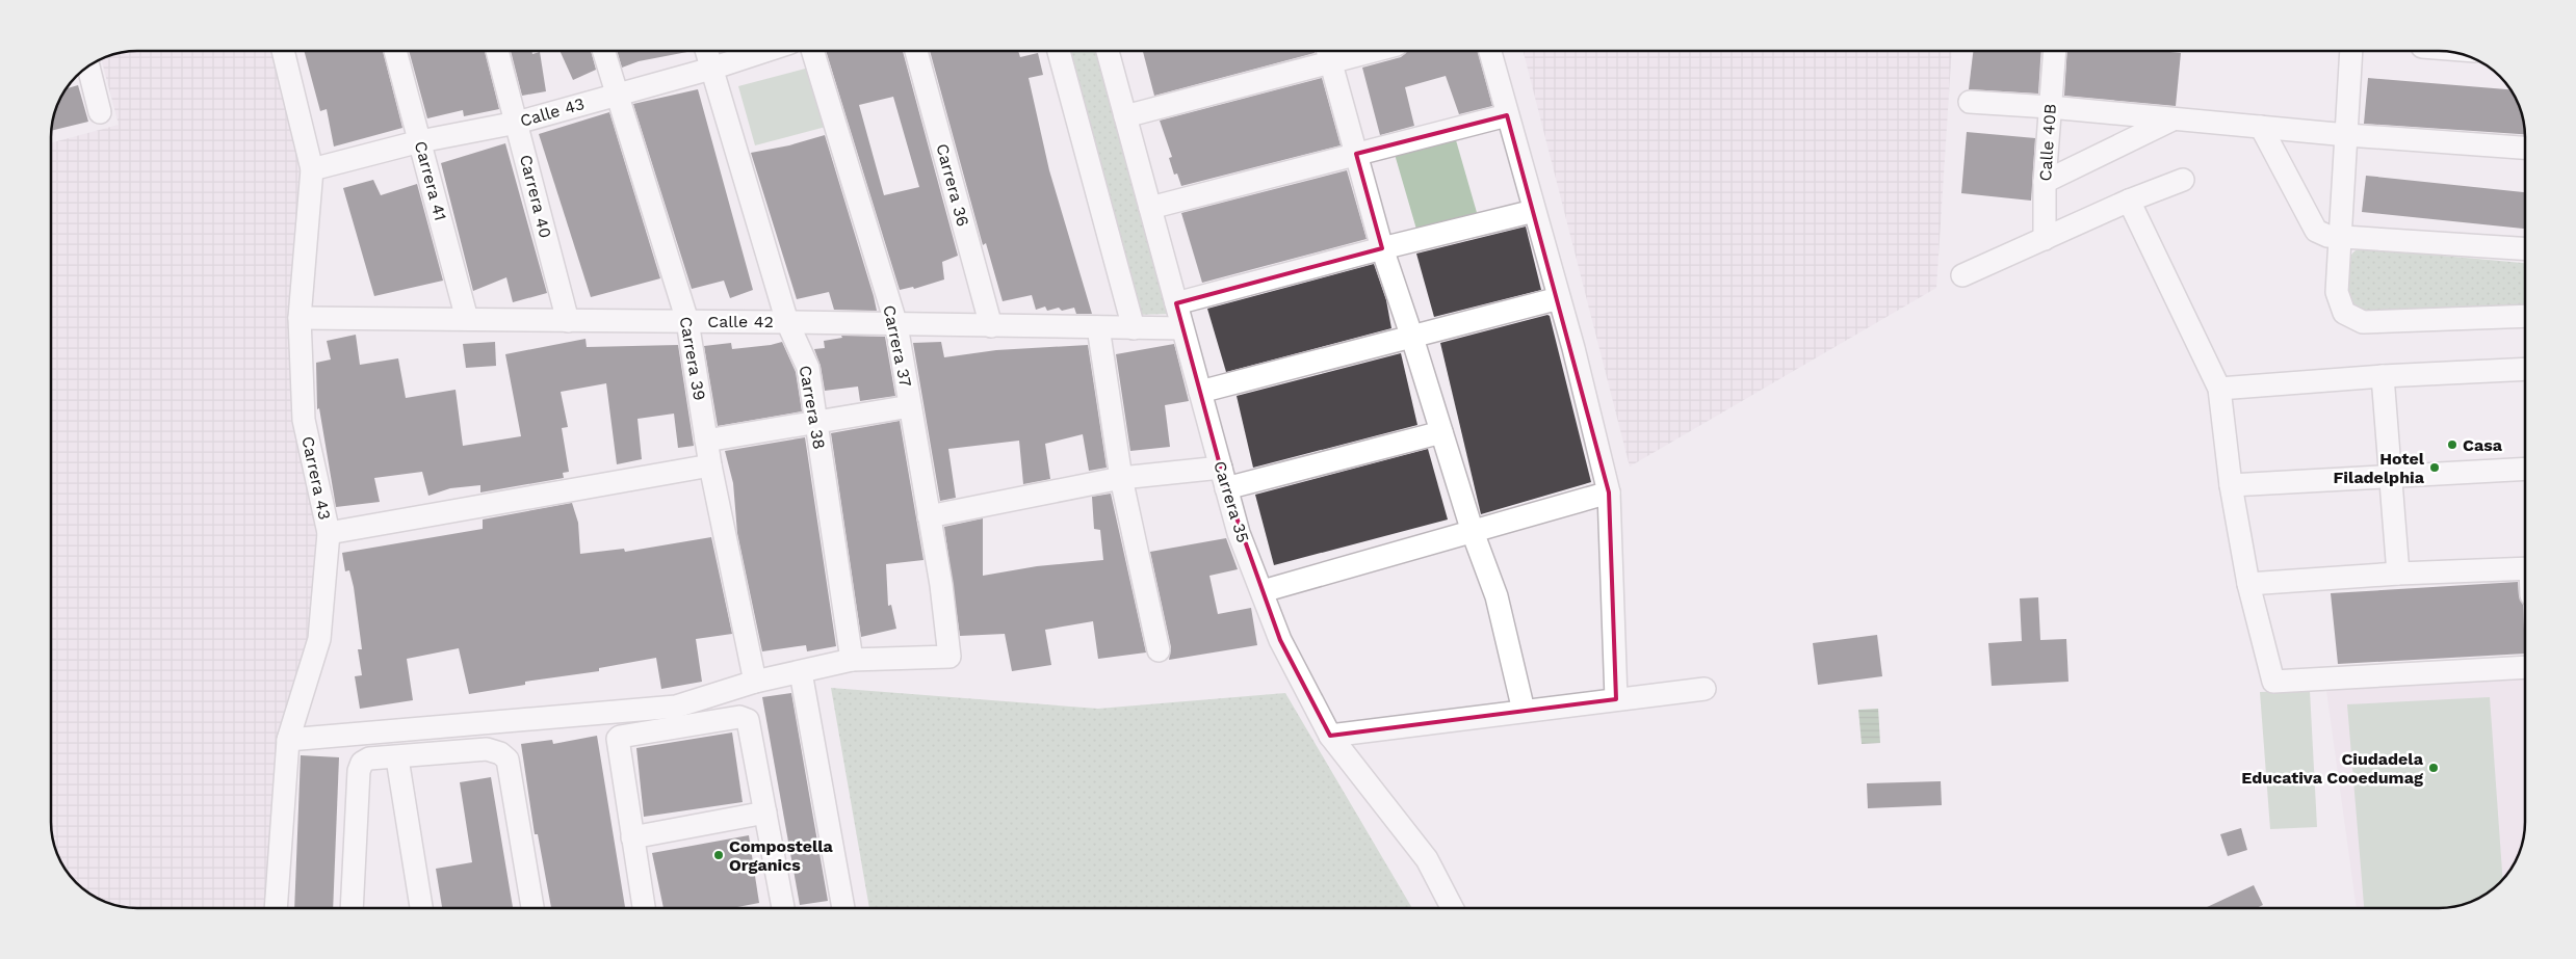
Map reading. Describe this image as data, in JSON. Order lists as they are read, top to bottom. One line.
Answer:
{"streets":{"street":["Calle 43","Calle 40B","Carrera 41","Carrera 36","Carrera 40","Calle 42","Carrera 37","Carrera 39","Carrera 38","Carrera 43","Carrera 35"]},"crossings":[["Calle 43","Carrera 41"],["Calle 43","Carrera 40"],["Calle 43","Carrera 39"],["Calle 43","Carrera 38"],["Calle 43","Carrera 43"],["Carrera 41","Calle 42"],["Carrera 36","Calle 42"],["Carrera 40","Calle 42"],["Calle 42","Carrera 37"],["Calle 42","Carrera 39"],["Calle 42","Carrera 38"],["Calle 42","Carrera 43"],["Calle 42","Carrera 35"],["Carrera 37","Carrera 38"]],"places":["Casa","Hotel Filadelphia","Ciudadela Educativa Cooedumag","Compostella Organics"]}
